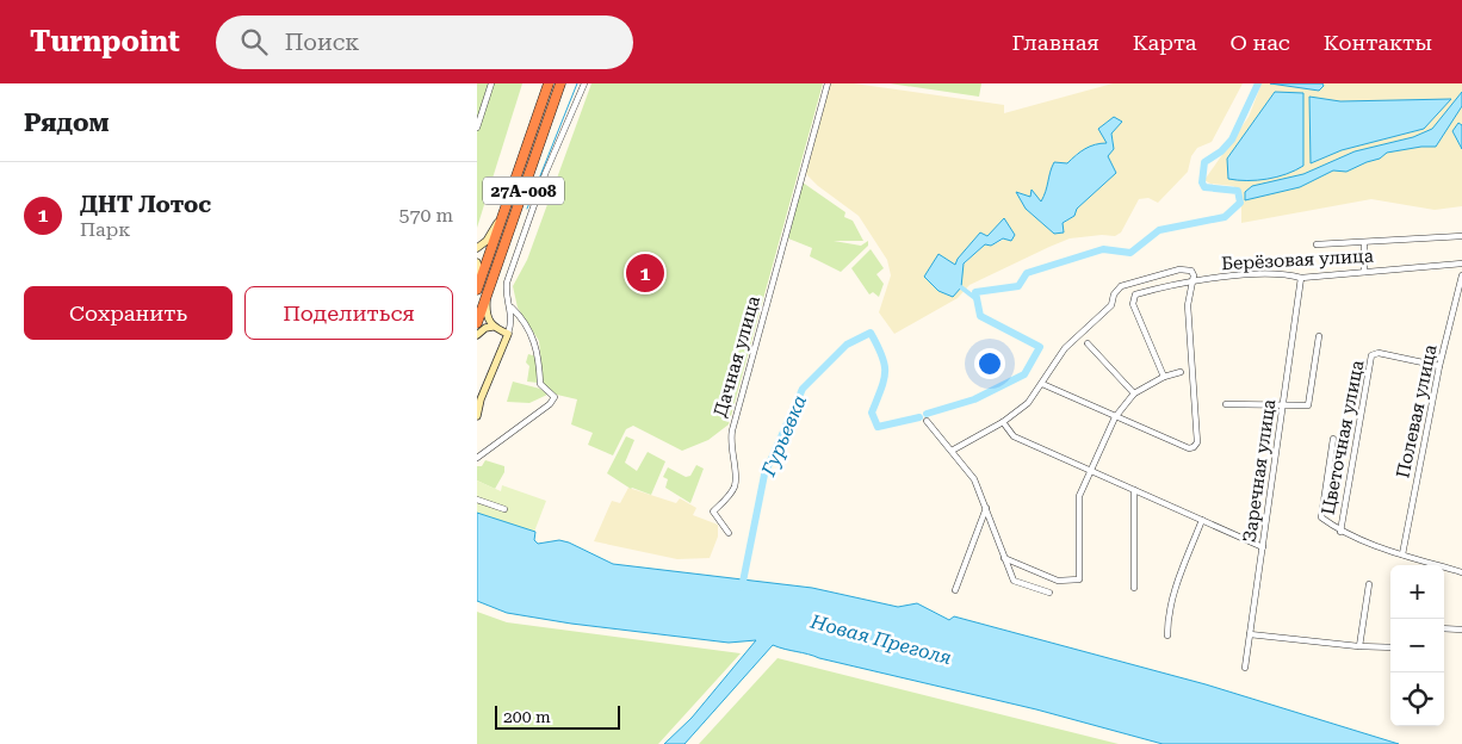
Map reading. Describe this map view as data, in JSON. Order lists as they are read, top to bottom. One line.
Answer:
{"streets":{"highway":["27А-008"],"street":["Берёзовая улица","Дачная улица","Полевая улица","Цветочная улица","Заречная улица"]},"crossings":[["Берёзовая улица","Заречная улица"],["Полевая улица","Цветочная улица"]],"water":["Гурьевка","Новая Преголя"],"scale_bar":"200 m","page":{"header":"Turnpoint","search":"Поиск","nav":["Главная","Карта","О нас","Контакты"],"heading":"Рядом","list":[{"mark":"1","name":"ДНТ Лотос","note":"Парк","value":"570 m"}],"pins":"1","buttons":["Сохранить","Поделиться"],"map_buttons":["+","−"],"scale":"200 m"}}
